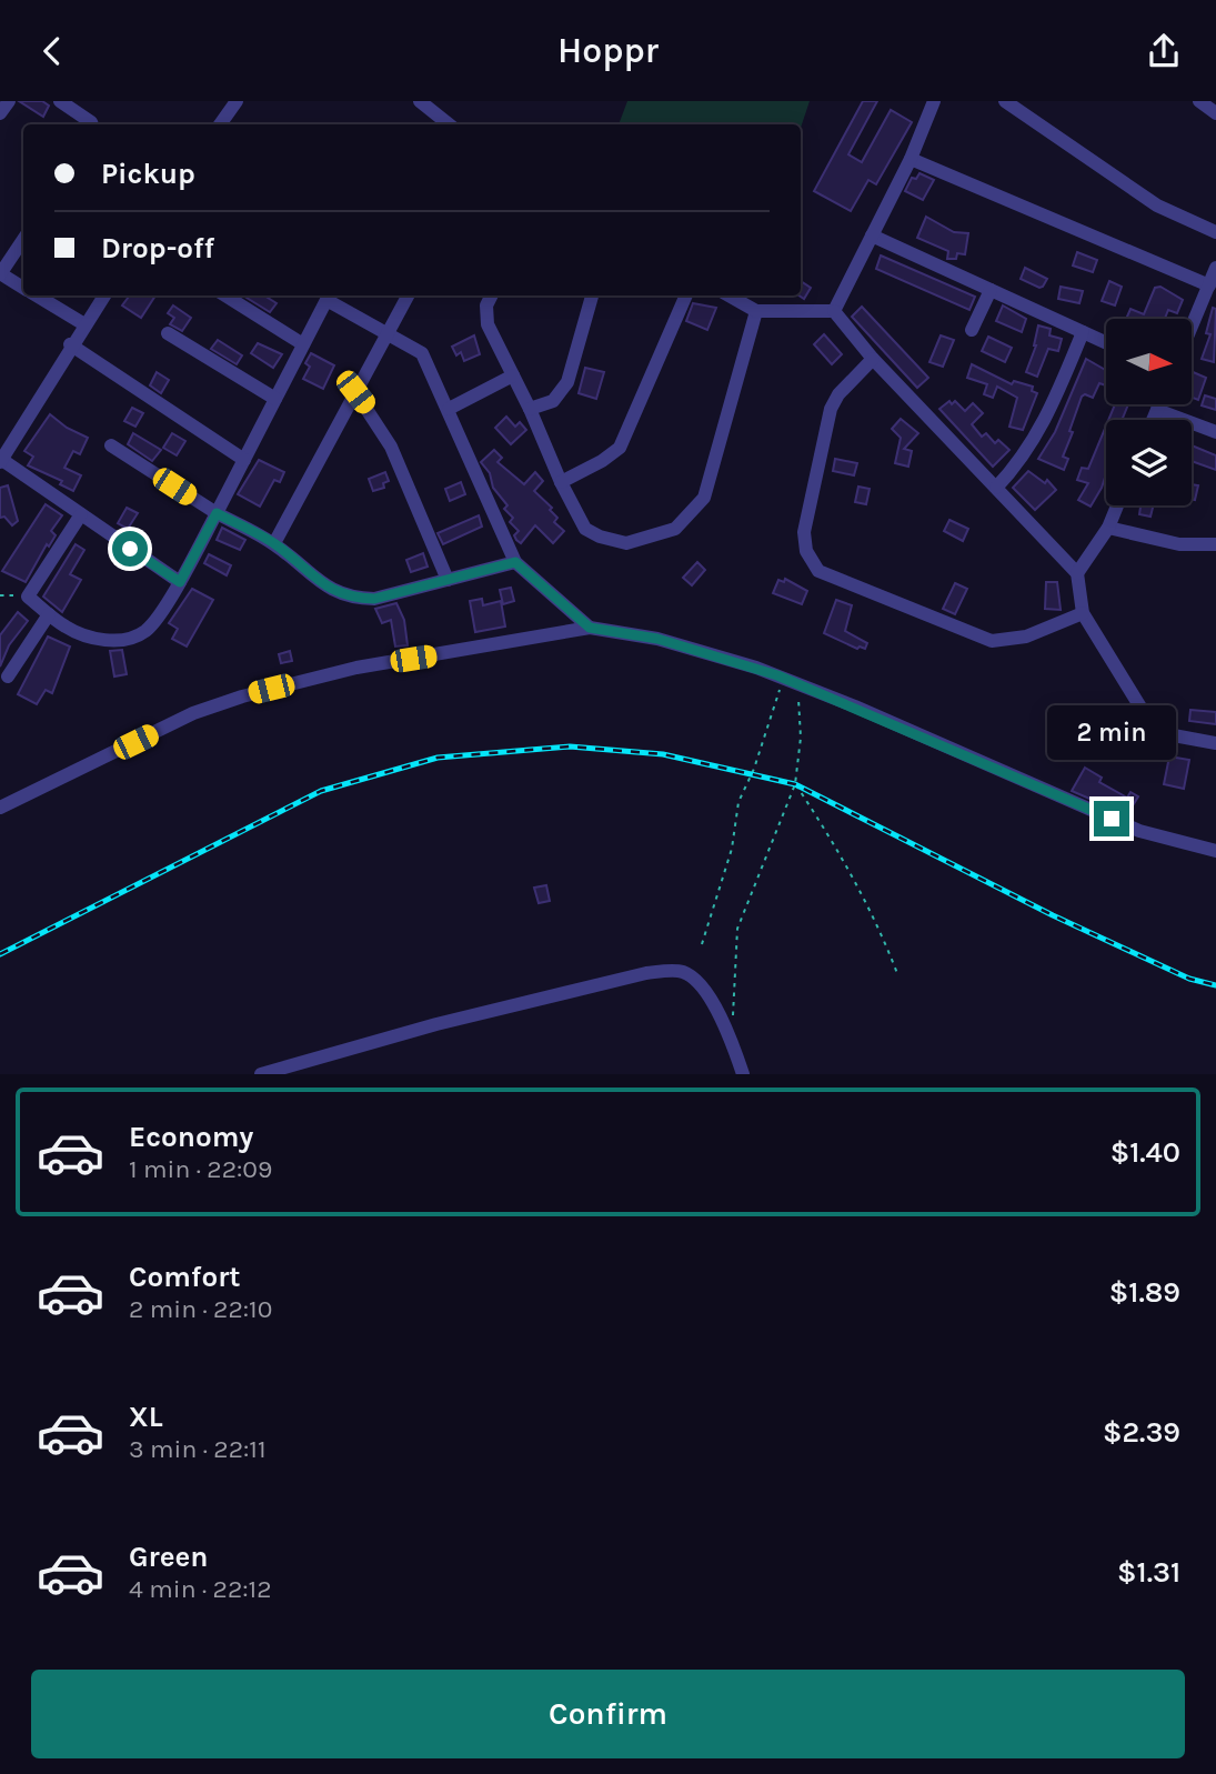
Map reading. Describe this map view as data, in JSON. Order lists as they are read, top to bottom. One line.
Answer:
{"north":"right","page":{"header":"Hoppr","banner":["Pickup","Drop-off"],"bubble":"2 min","list":[{"name":"Economy","note":"1 min · 22:09","value":"$1.40"},{"name":"Comfort","note":"2 min · 22:10","value":"$1.89"},{"name":"XL","note":"3 min · 22:11","value":"$2.39"},{"name":"Green","note":"4 min · 22:12","value":"$1.31"}],"buttons":"Confirm"}}
